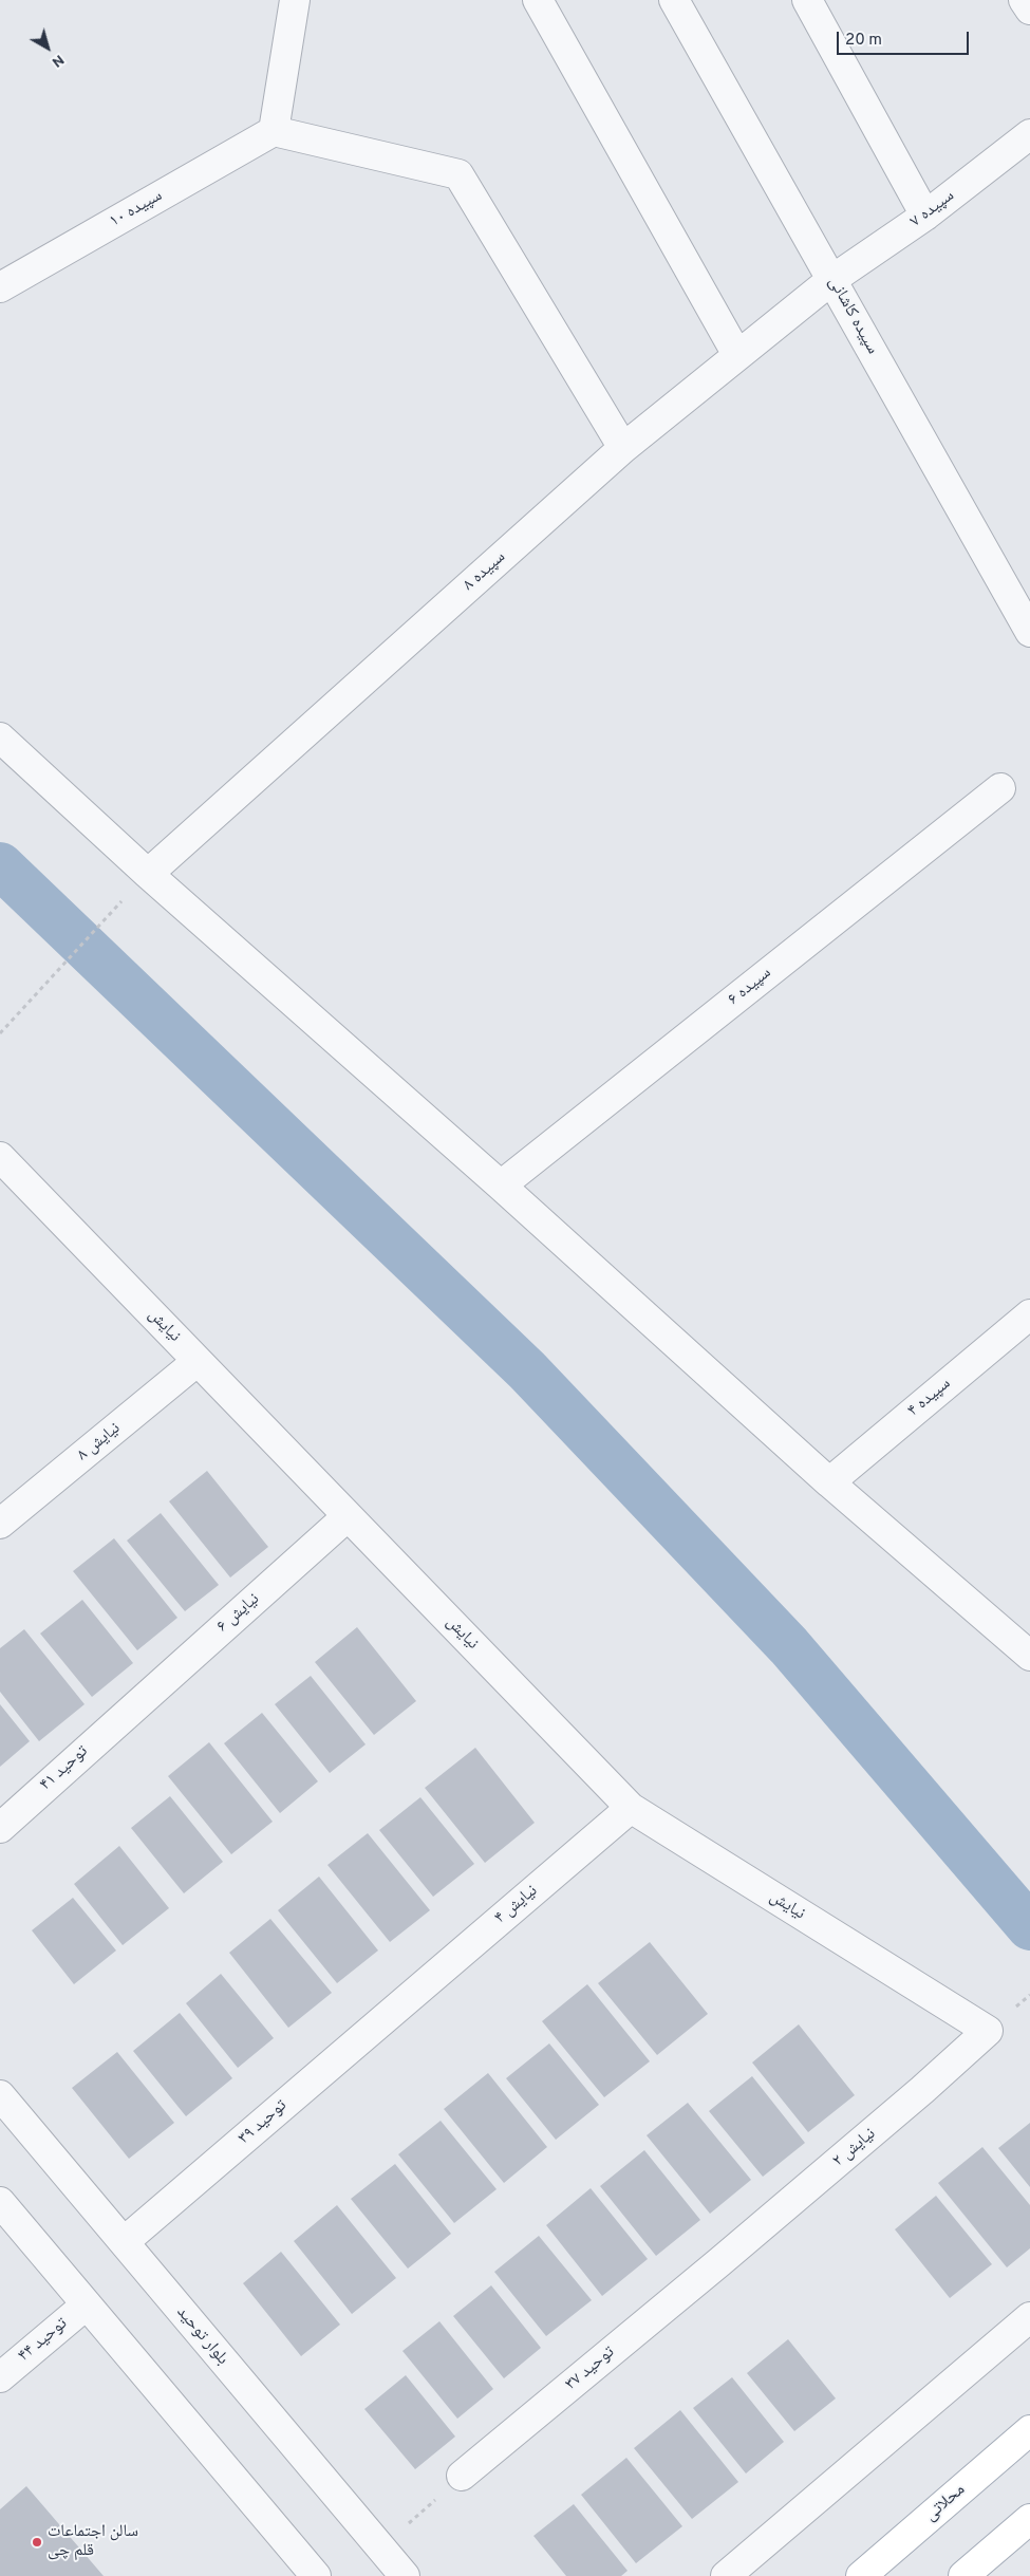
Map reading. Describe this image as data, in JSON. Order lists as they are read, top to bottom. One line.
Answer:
{"streets":{"main road":["محلاتی"],"street":["سپیده ۱۰","سپیده ۷","سپیده کاشانی","سپیده ۸","سپیده ۶","نیایش","سپیده ۴","نیایش ۸","نیایش ۶","توحید ۴۱","نیایش ۴","توحید ۳۹","نیایش ۲","بلوار توحید","توحید ۴۴","توحید ۳۷"]},"crossings":[["سپیده ۷","سپیده کاشانی"],["سپیده ۷","سپیده ۸"],["سپیده کاشانی","سپیده ۸"],["نیایش","نیایش ۸"],["نیایش","نیایش ۶"],["نیایش","نیایش ۴"],["نیایش","نیایش ۲"],["نیایش ۶","توحید ۴۱"],["نیایش ۴","توحید ۳۹"],["توحید ۳۹","بلوار توحید"],["نیایش ۲","توحید ۳۷"]],"places":["سالن اجتماعات قلم چی"],"scale_bar":"20 m","north":"bottom right"}
